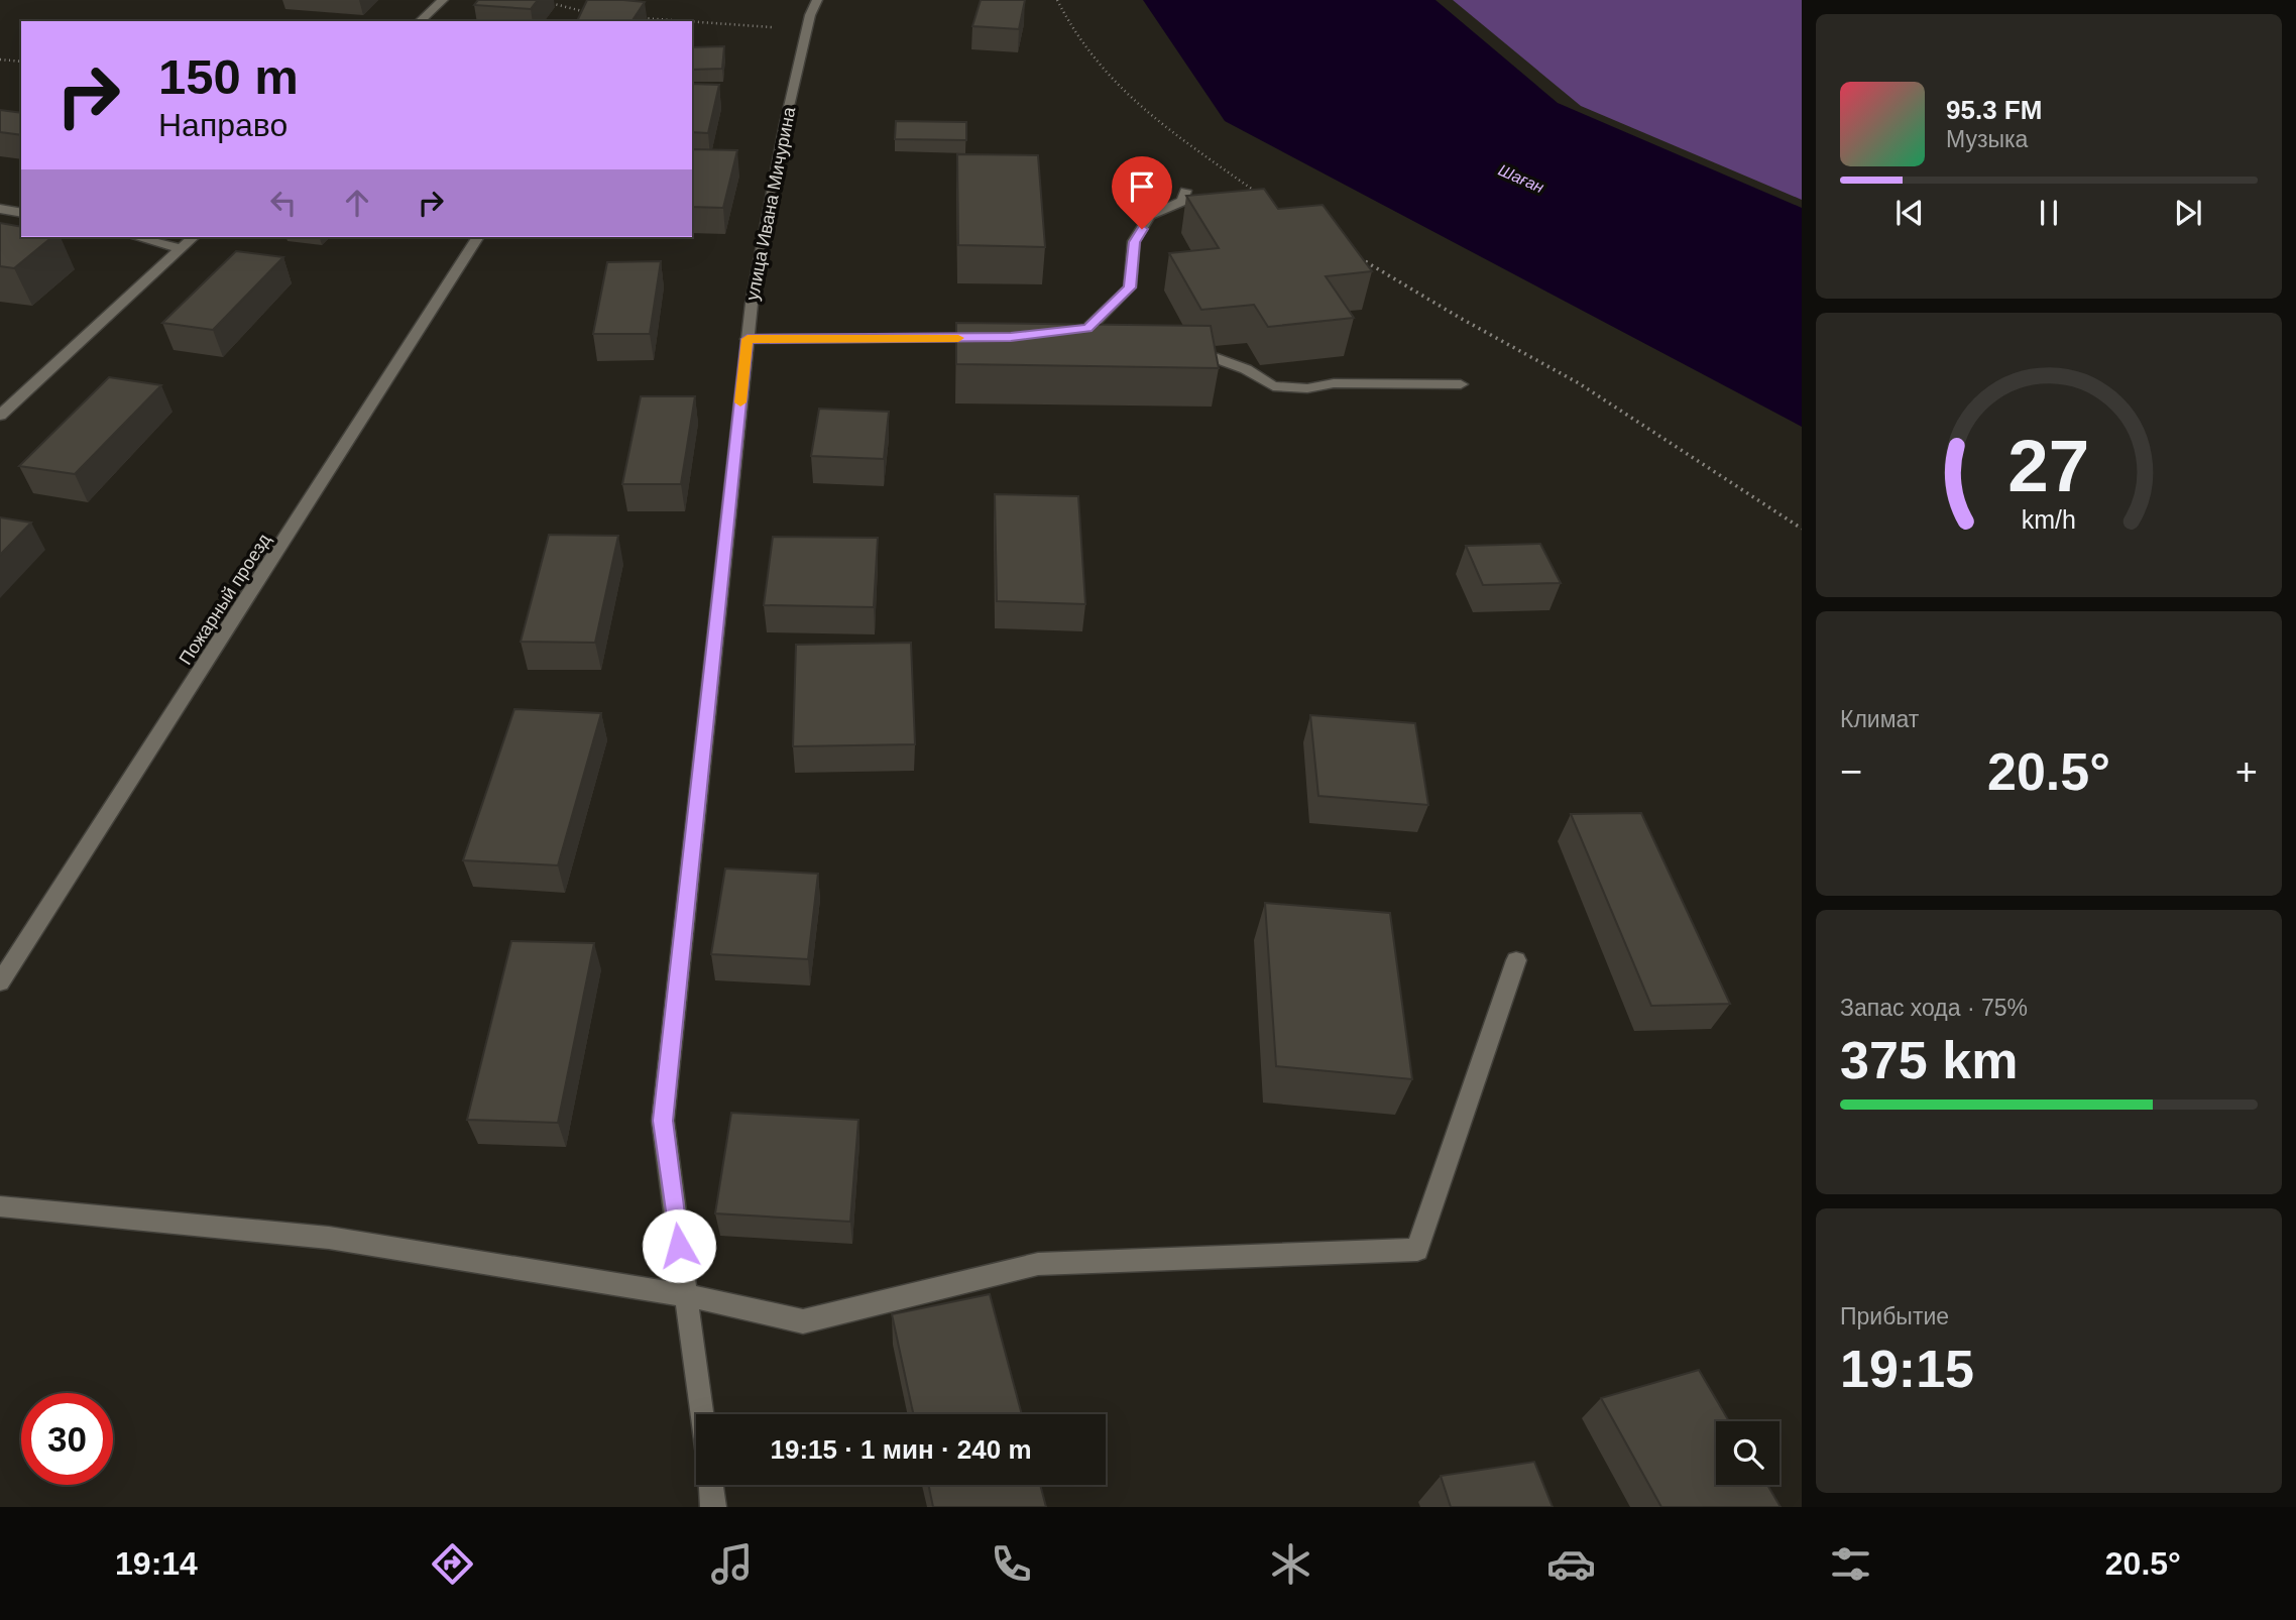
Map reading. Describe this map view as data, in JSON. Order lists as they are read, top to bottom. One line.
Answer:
{"streets":{"street":["улица Ивана Мичурина","Пожарный проезд"]},"water":["Шаған"],"page":{"turn":["150 m","Направо"],"song":["95.3 FM","Музыка"],"tile":["Климат",["Запас хода · 75%","375 km"],["Прибытие","19:15"]],"heat":["−","20.5°","+"],"limit":"30","trip":"19:15 · 1 мин · 240 m","tabs":["19:14","20.5°"],"gauge":["27","km/h"]}}
